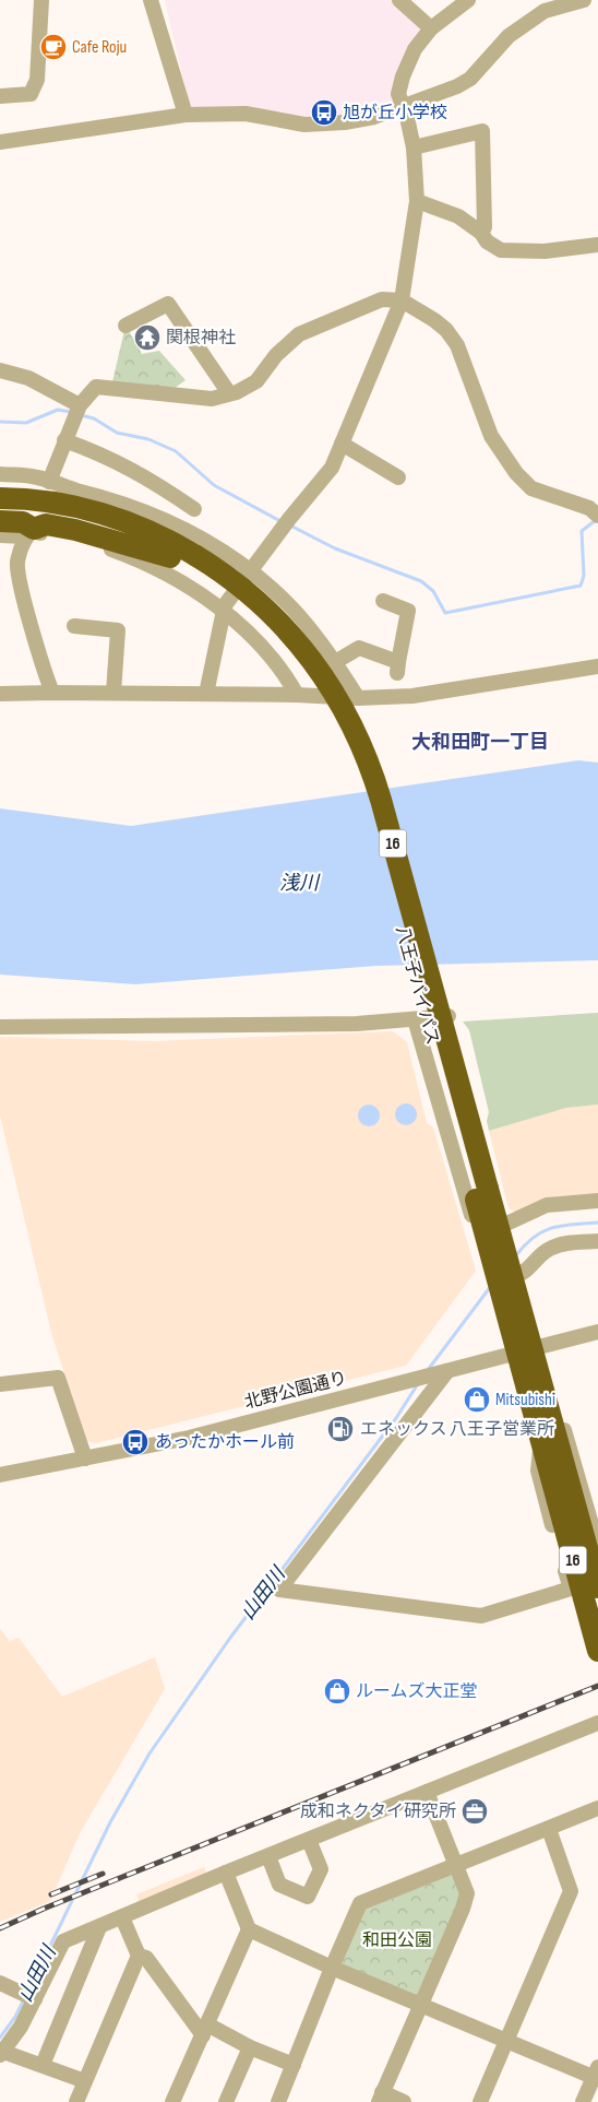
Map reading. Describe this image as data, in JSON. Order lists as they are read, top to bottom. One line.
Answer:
{"streets":{"highway":["16","八王子バイパス"],"street":["北野公園通り"]},"crossings":[["八王子バイパス","北野公園通り"]],"districts":["大和田町一丁目"],"water":["浅川","山田川"],"parks":["和田公園"],"places":{"cafe":["Cafe Roju"],"bus stop":["旭が丘小学校","あったかホール前"],"temple":["関根神社"],"shop":["Mitsubishi","ルームズ大正堂"],"fuel station":["エネックス 八王子営業所"],"office":["成和ネクタイ研究所"]}}
